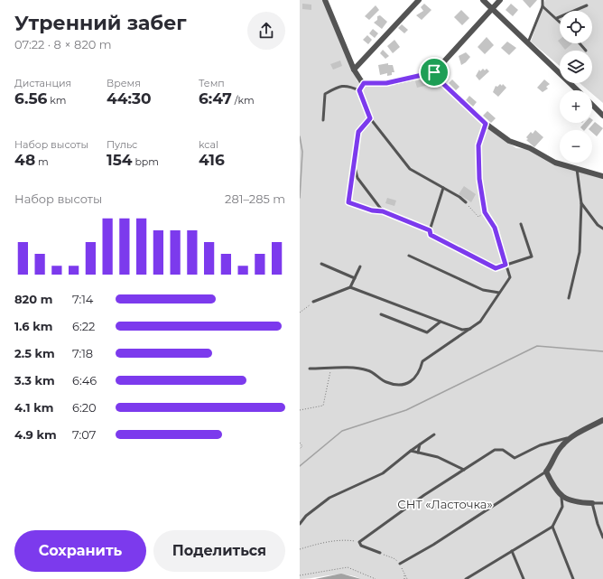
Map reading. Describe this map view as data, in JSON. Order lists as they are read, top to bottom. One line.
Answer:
{"parks":["СНТ «Ласточка»"],"page":{"heading":["Утренний забег","07:22 · 8 × 820 m"],"map_buttons":["+","−"],"stats":[["Дистанция","6.56 km"],["Время","44:30"],["Темп","6:47 /km"],["Набор высоты","48 m"],["Пульс","154 bpm"],["kcal","416"]],"chart":["Набор высоты","281–285 m"],"list":[{"name":"820 m","note":"7:14"},{"name":"1.6 km","note":"6:22"},{"name":"2.5 km","note":"7:18"},{"name":"3.3 km","note":"6:46"},{"name":"4.1 km","note":"6:20"},{"name":"4.9 km","note":"7:07"}],"buttons":["Сохранить","Поделиться"]}}
